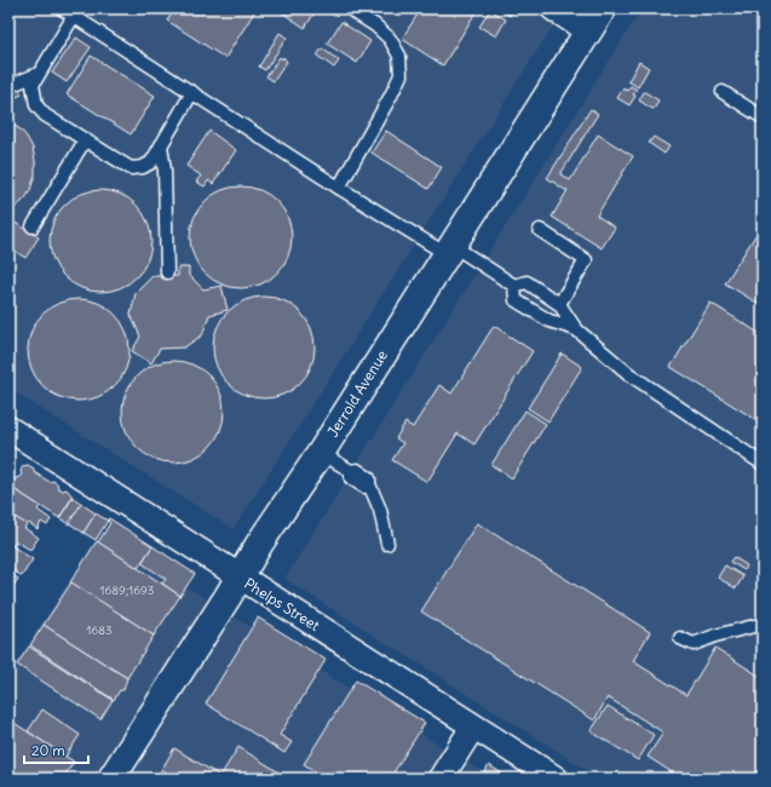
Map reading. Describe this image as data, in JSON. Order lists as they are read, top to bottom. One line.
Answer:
{"streets":{"street":["Jerrold Avenue","Phelps Street"]},"crossings":[["Jerrold Avenue","Phelps Street"]],"house_numbers":["1689;1693","1683"],"scale_bar":"20 m"}
